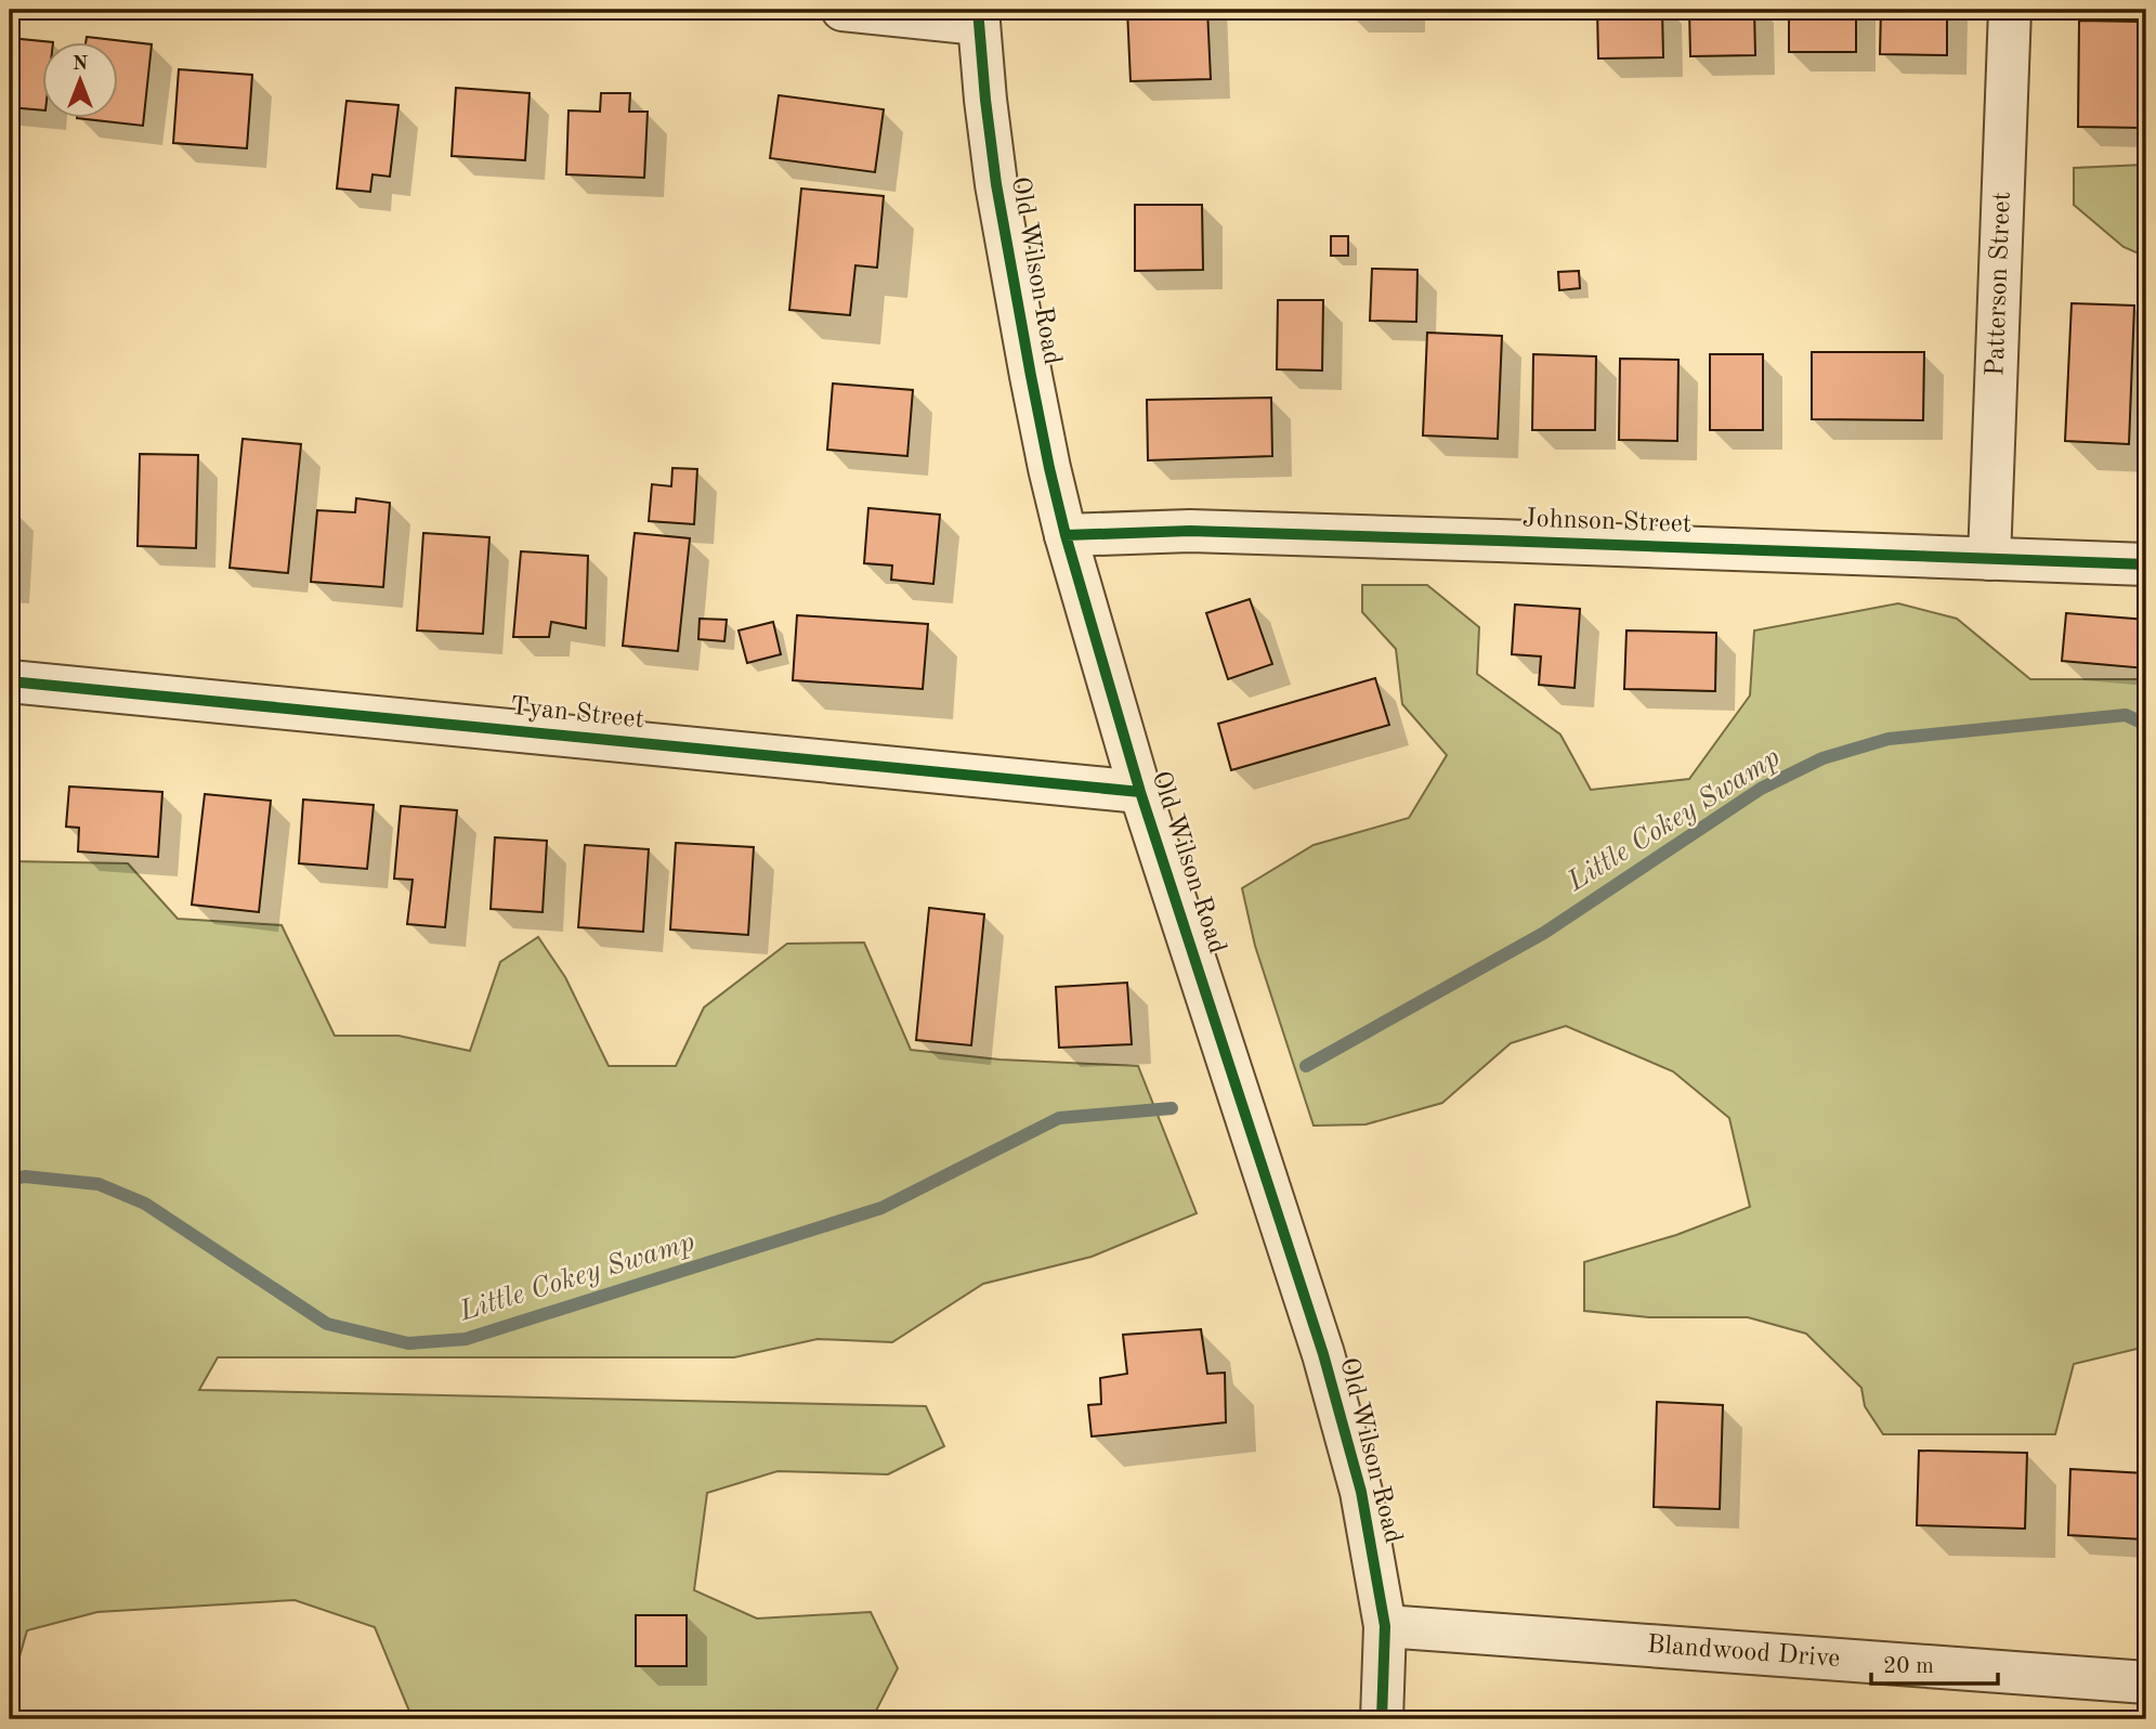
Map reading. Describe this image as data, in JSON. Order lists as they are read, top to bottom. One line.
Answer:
{"streets":{"street":["Old Wilson Road","Patterson Street","Johnson Street","Tyan Street","Blandwood Drive"]},"crossings":[["Old Wilson Road","Johnson Street"],["Old Wilson Road","Tyan Street"],["Old Wilson Road","Blandwood Drive"],["Patterson Street","Johnson Street"]],"water":["Little Cokey Swamp"],"scale_bar":"20 m","north":"top"}
